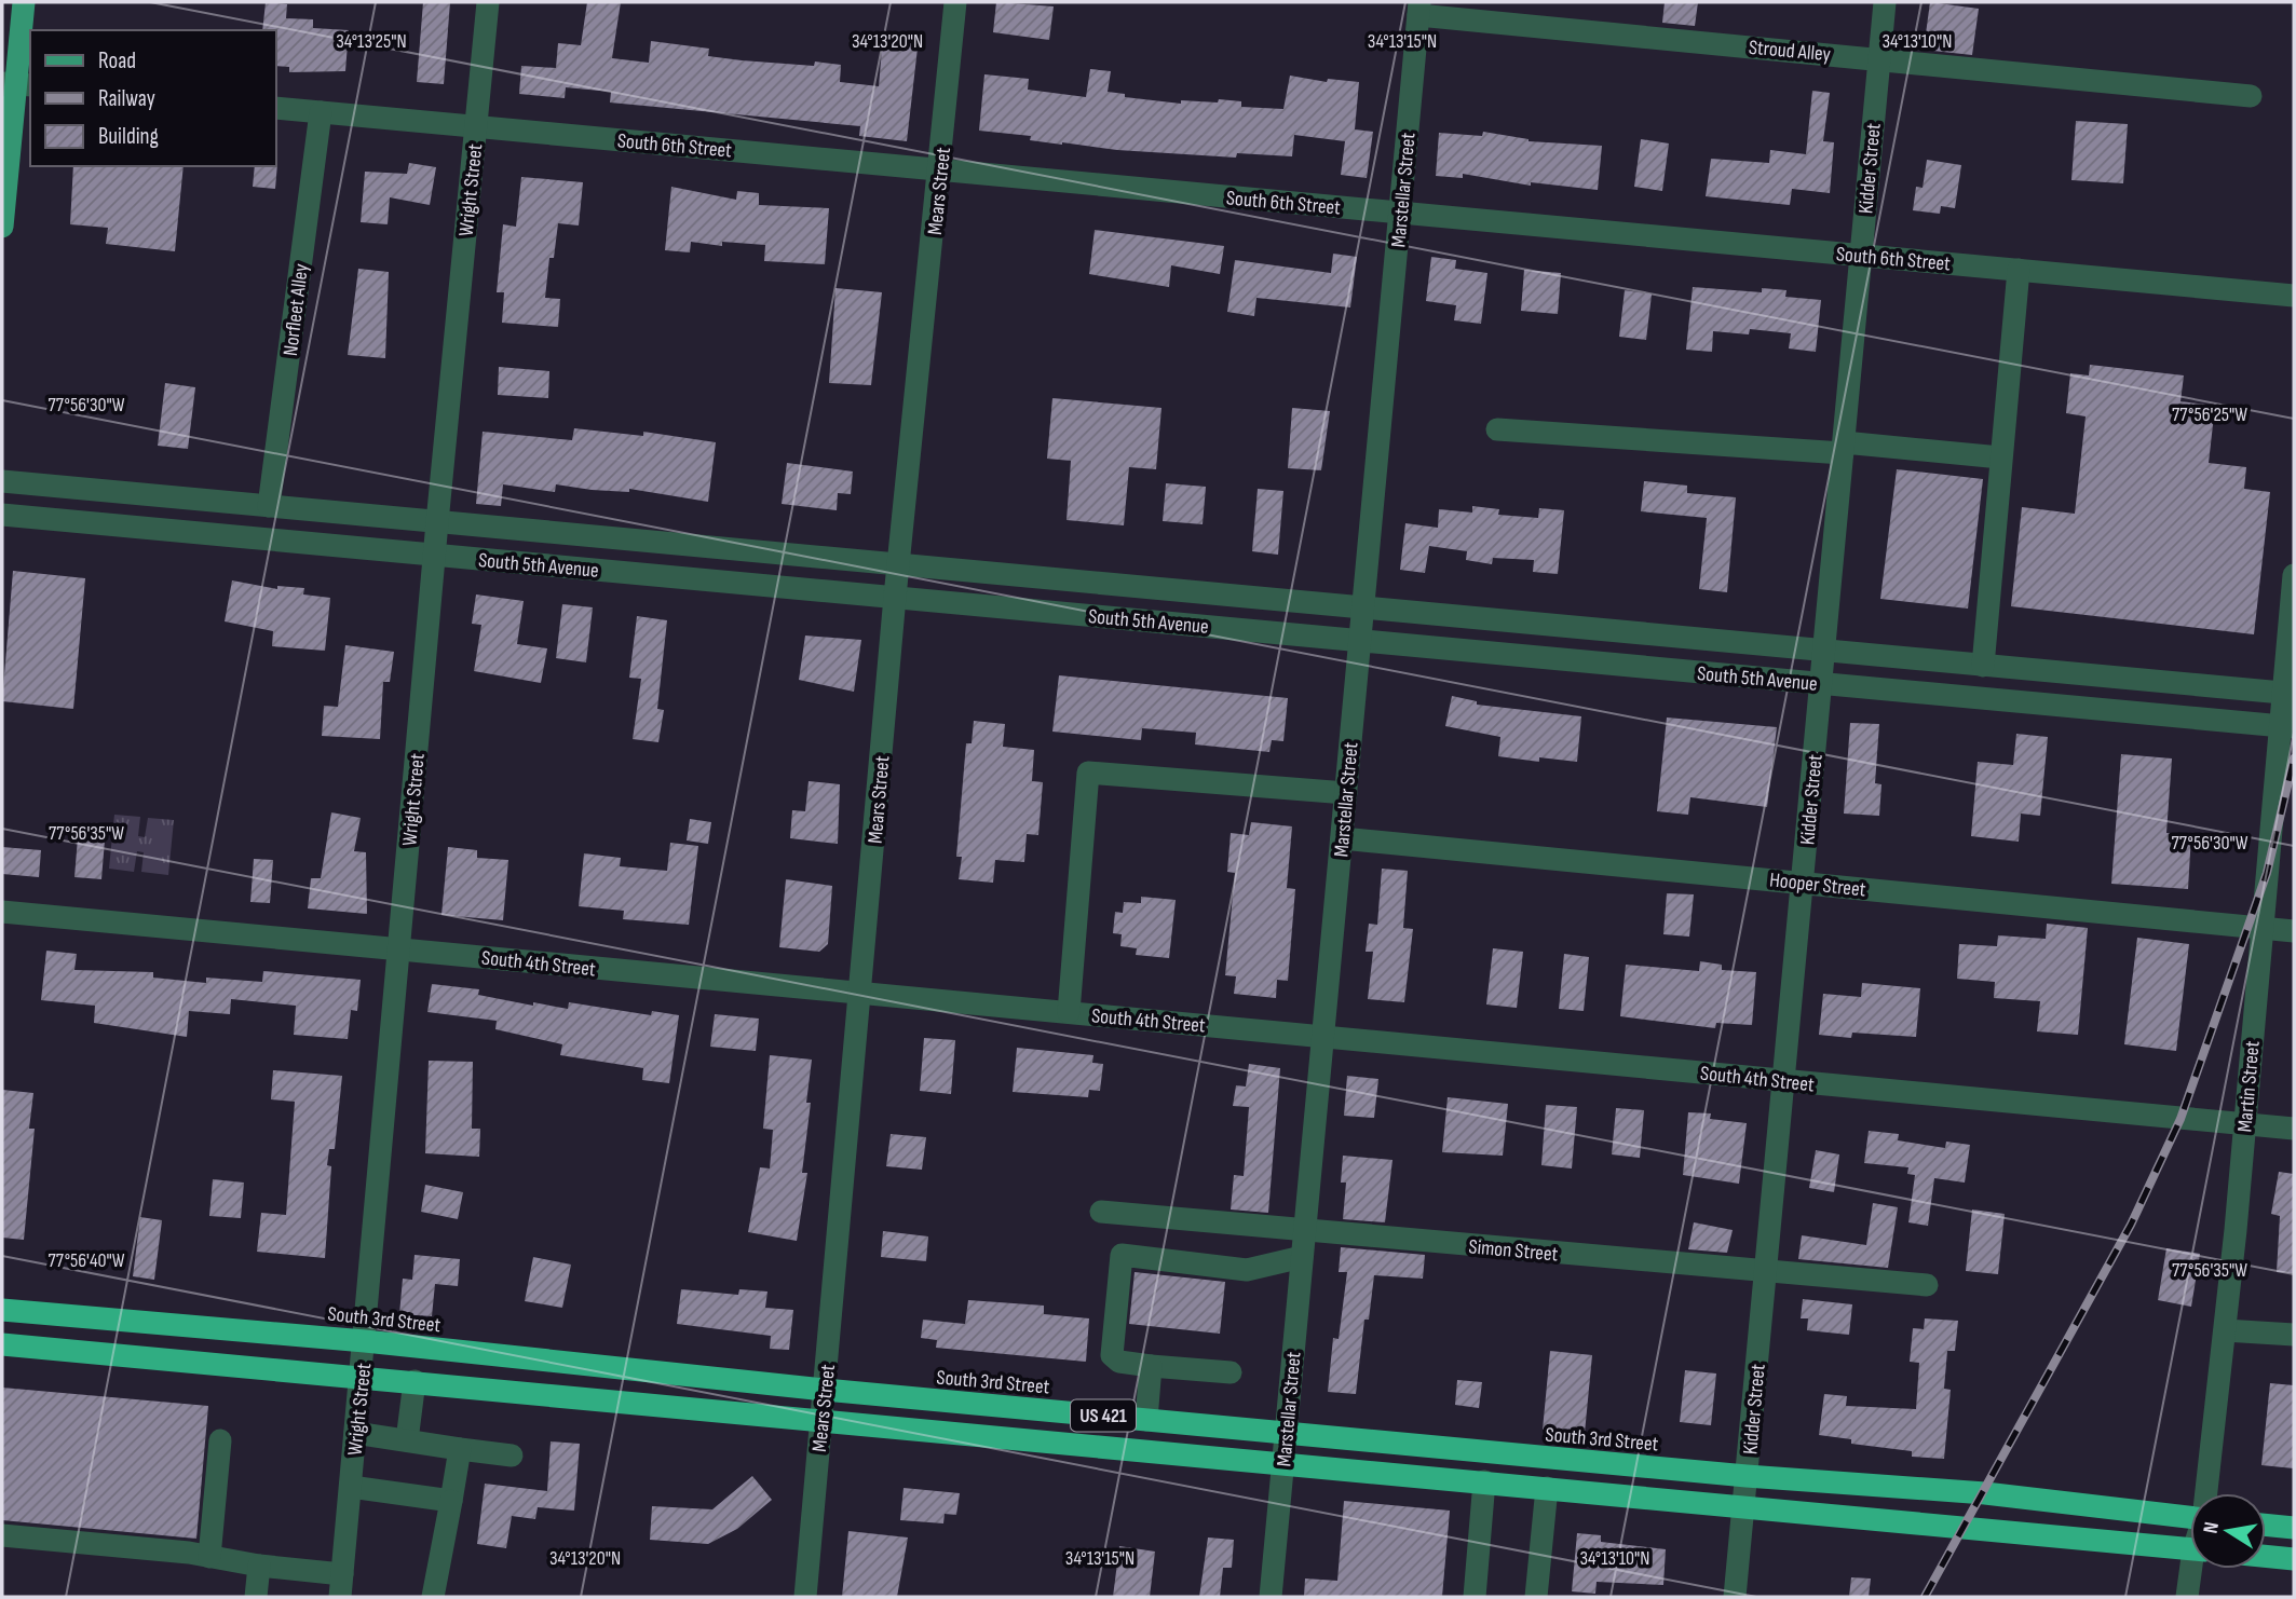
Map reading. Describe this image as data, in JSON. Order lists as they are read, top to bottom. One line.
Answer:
{"streets":{"highway":["South 3rd Street","US 421"],"street":["Stroud Alley","South 6th Street","Kidder Street","Wright Street","Marstellar Street","Mears Street","Norfleet Alley","South 5th Avenue","Hooper Street","South 4th Street","Martin Street","Simon Street"]},"crossings":[["Stroud Alley","Kidder Street"],["Stroud Alley","Marstellar Street"],["South 6th Street","Kidder Street"],["South 6th Street","Wright Street"],["South 6th Street","Marstellar Street"],["South 6th Street","Mears Street"],["South 6th Street","Norfleet Alley"],["Kidder Street","South 5th Avenue"],["Kidder Street","Hooper Street"],["Kidder Street","South 4th Street"],["Kidder Street","Simon Street"],["Kidder Street","South 3rd Street"],["Kidder Street","US 421"],["Wright Street","South 5th Avenue"],["Wright Street","South 4th Street"],["Wright Street","South 3rd Street"],["Wright Street","US 421"],["Marstellar Street","South 5th Avenue"],["Marstellar Street","Hooper Street"],["Marstellar Street","South 4th Street"],["Marstellar Street","Simon Street"],["Marstellar Street","South 3rd Street"],["Marstellar Street","US 421"],["Mears Street","South 5th Avenue"],["Mears Street","South 4th Street"],["Mears Street","South 3rd Street"],["Mears Street","US 421"],["Norfleet Alley","South 5th Avenue"],["South 5th Avenue","Martin Street"],["Hooper Street","Martin Street"],["South 4th Street","Martin Street"]],"legend":["Road","Railway","Building"],"north":"left","coordinates":["34°13'25\"N","34°13'20\"N","34°13'15\"N","34°13'10\"N","77°56'30\"W","77°56'25\"W","77°56'35\"W","77°56'40\"W"]}
